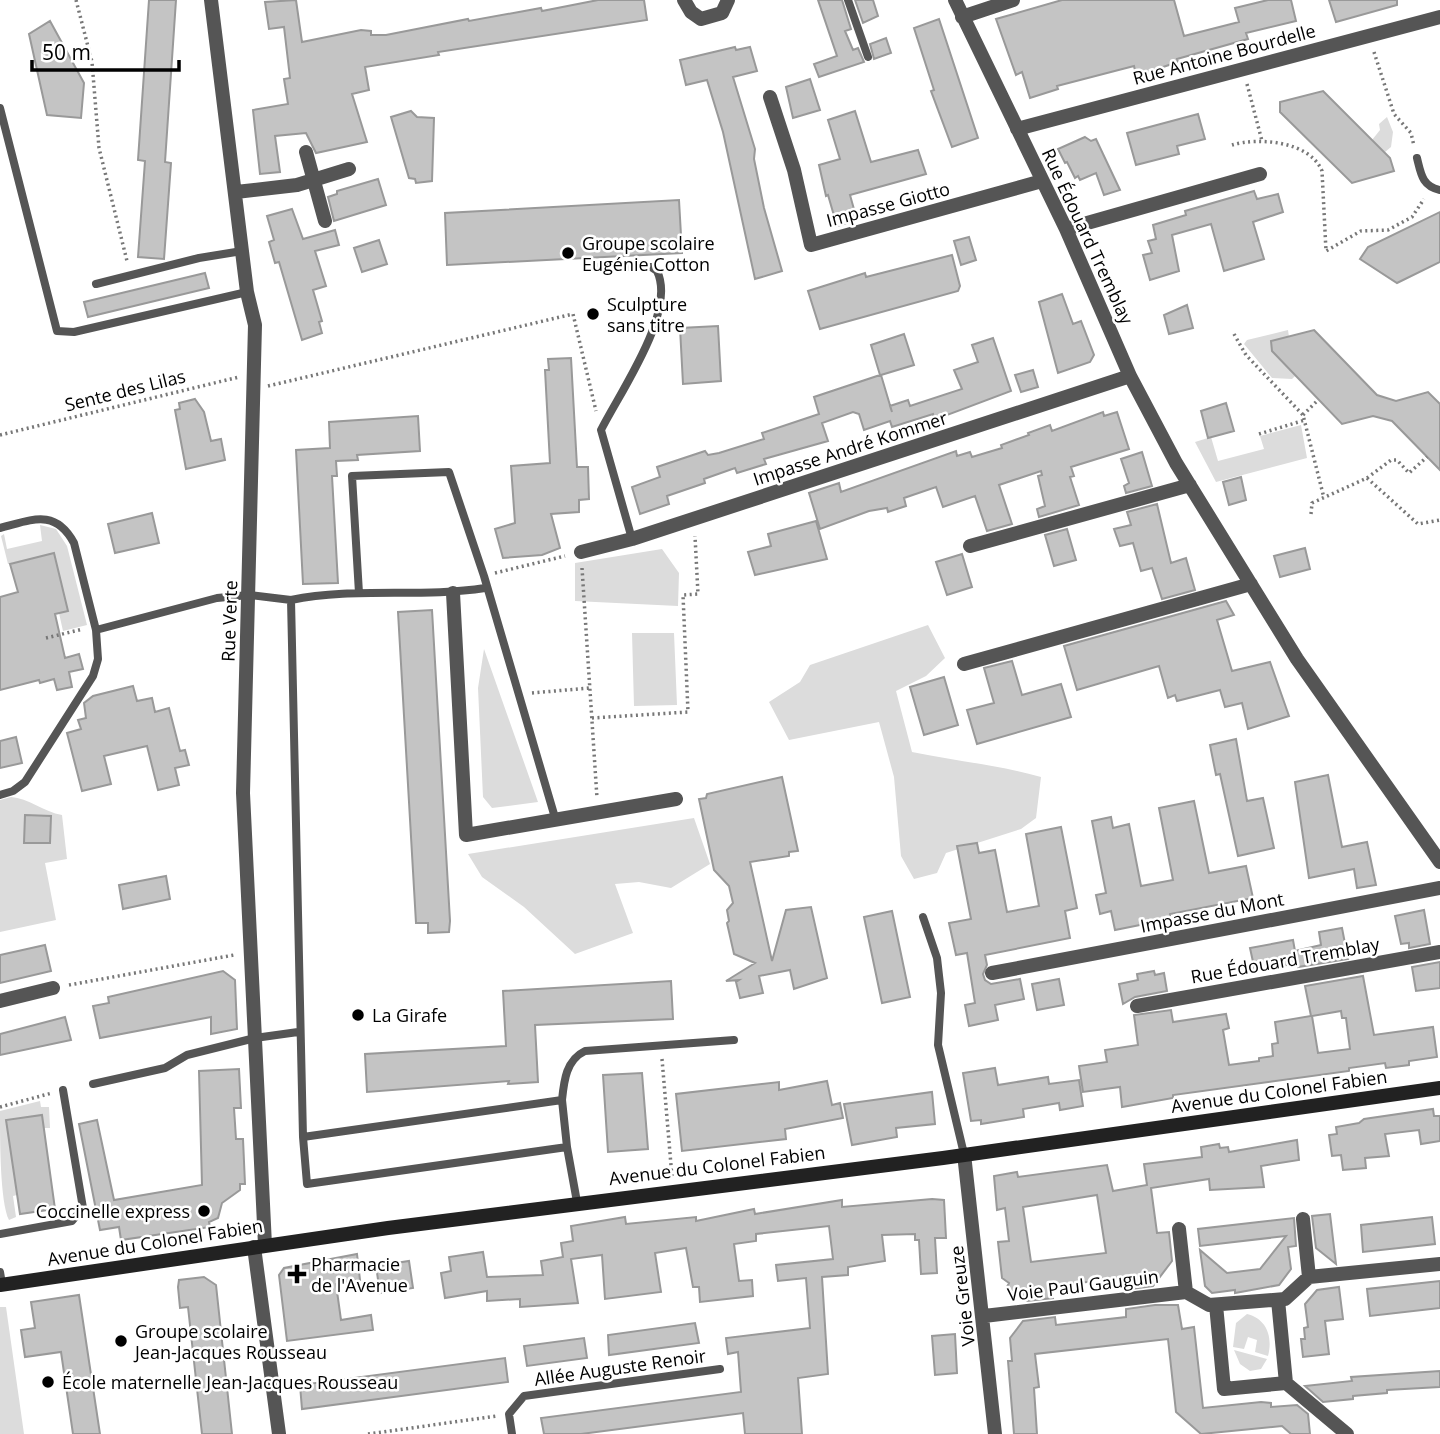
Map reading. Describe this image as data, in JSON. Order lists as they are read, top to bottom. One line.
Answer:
{"streets":{"street":["Rue Antoine Bourdelle","Impasse Giotto","Rue Édouard Tremblay","Impasse André Kommer","Rue Verte","Impasse du Mont","Avenue du Colonel Fabien","Voie Paul Gauguin","Voie Greuze"],"lane":["Allée Auguste Renoir"],"path":["Sente des Lilas"]},"crossings":[["Rue Antoine Bourdelle","Rue Édouard Tremblay"],["Impasse Giotto","Rue Édouard Tremblay"],["Rue Édouard Tremblay","Impasse André Kommer"],["Sente des Lilas","Rue Verte"],["Rue Verte","Avenue du Colonel Fabien"],["Avenue du Colonel Fabien","Voie Greuze"],["Voie Paul Gauguin","Voie Greuze"]],"places":{"other":["Groupe scolaire Eugénie Cotton","Sculpture sans titre","La Girafe","Coccinelle express","Groupe scolaire Jean-Jacques Rousseau","École maternelle Jean-Jacques Rousseau"],"health":["Pharmacie de l'Avenue"]},"scale_bar":"50 m"}
